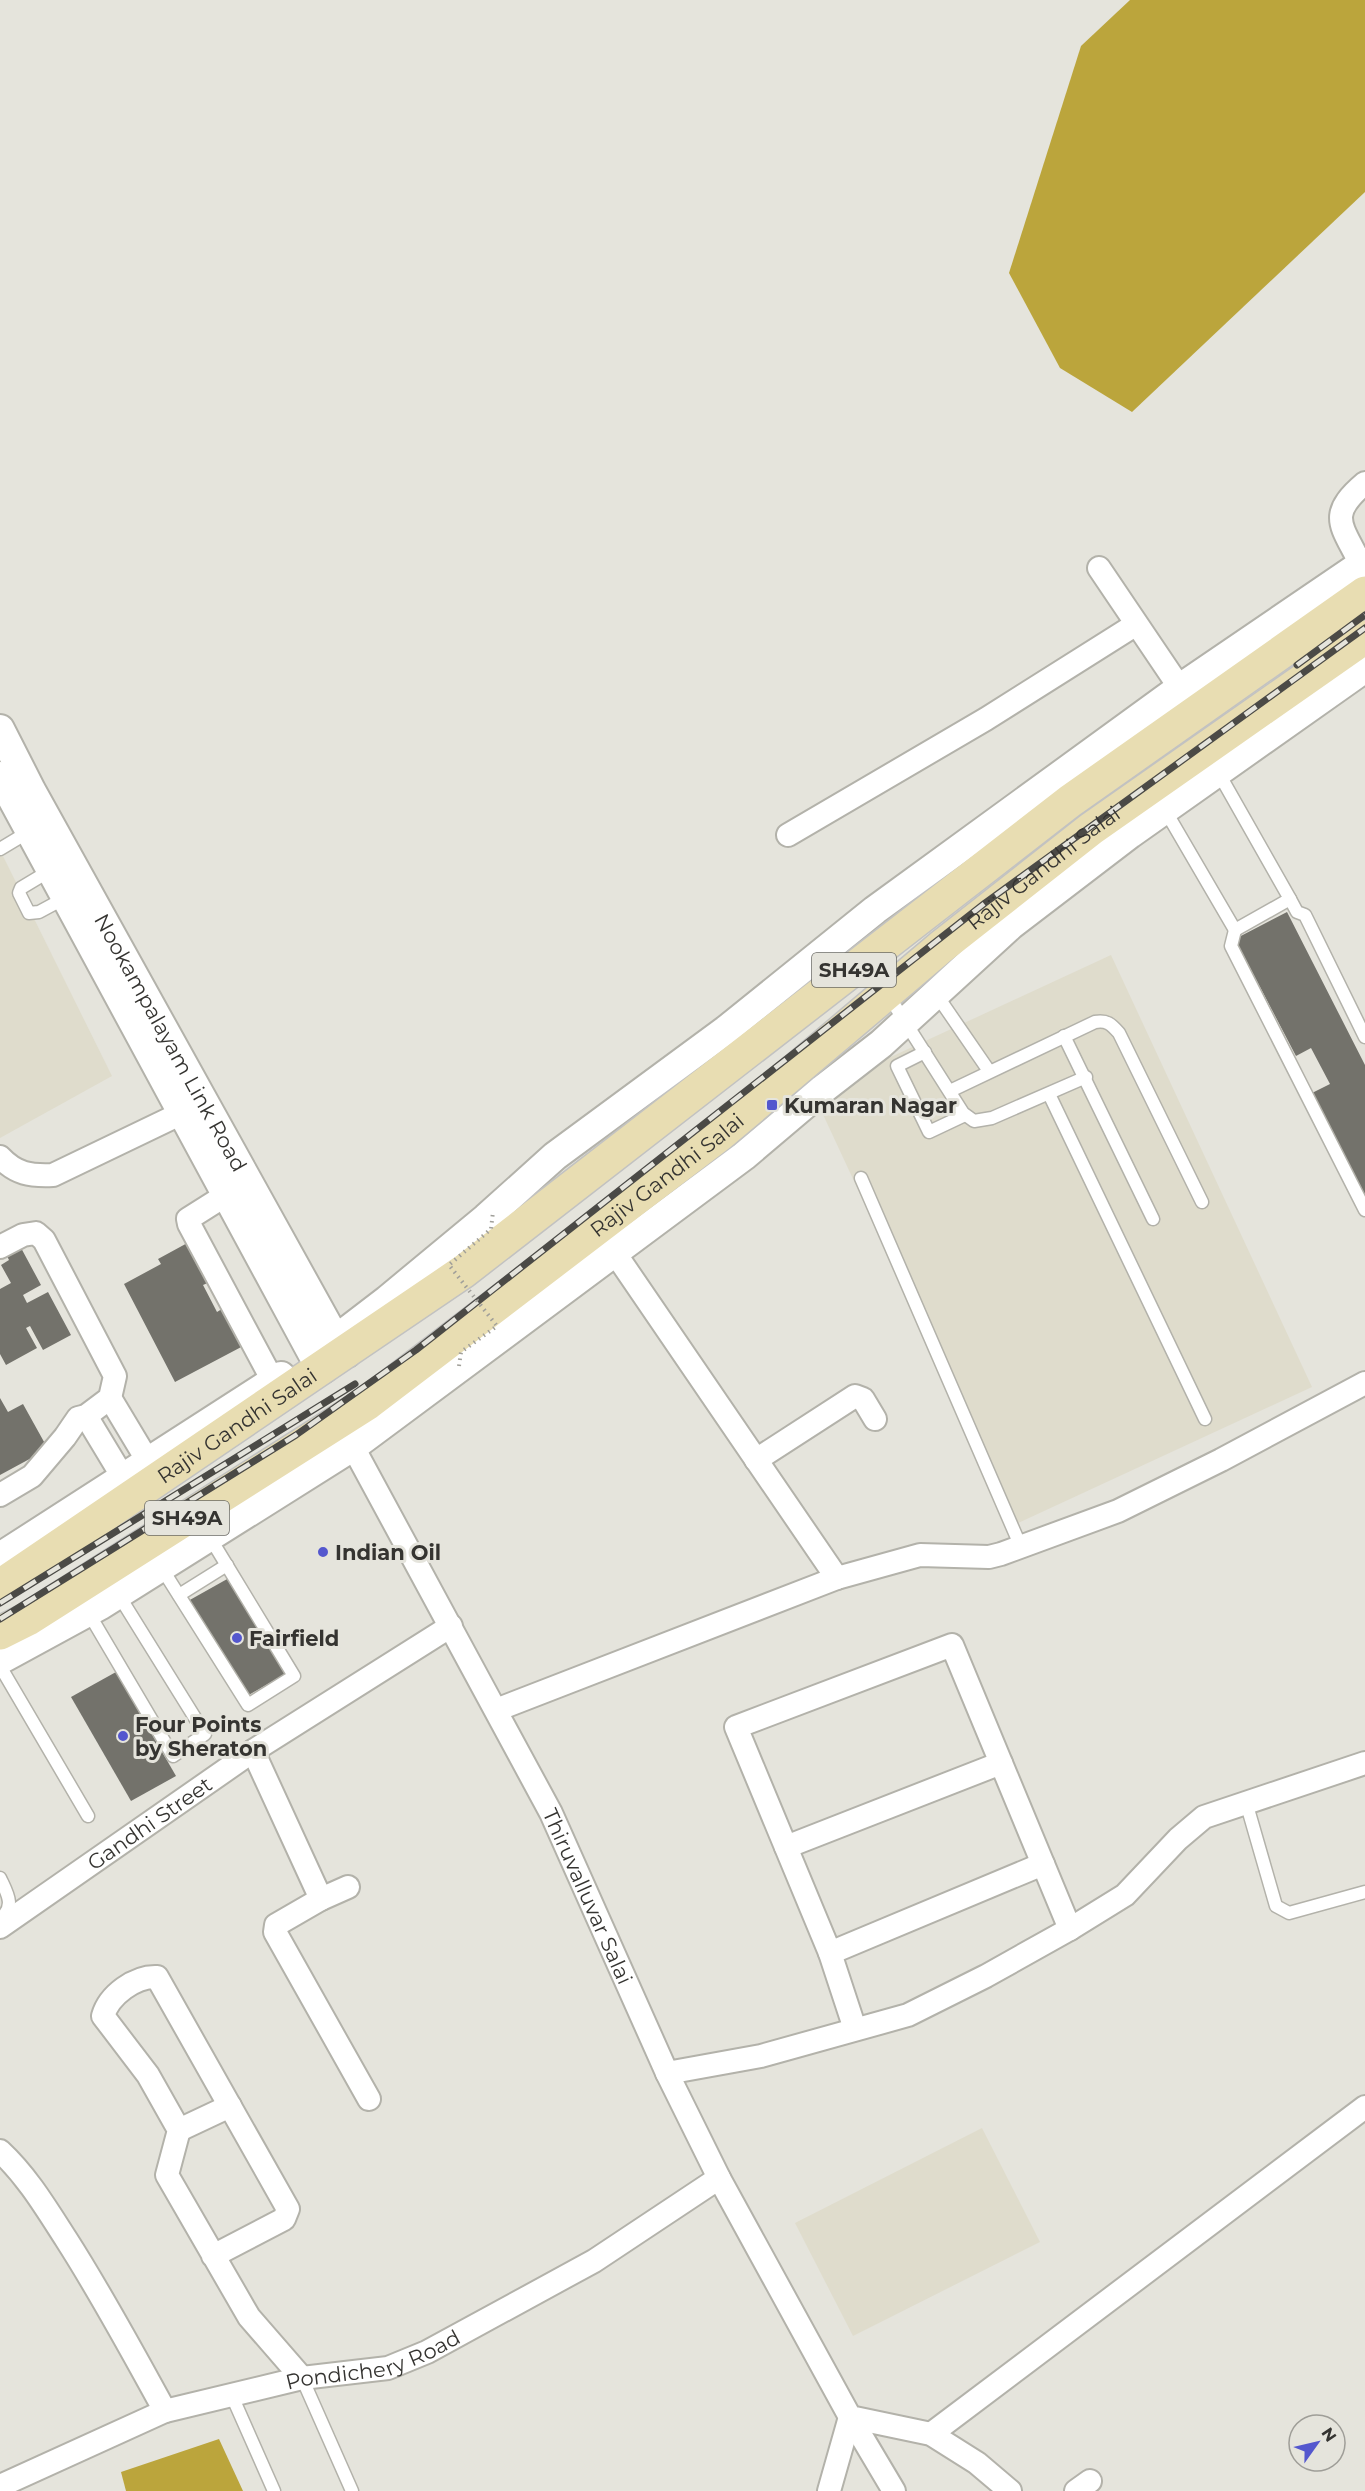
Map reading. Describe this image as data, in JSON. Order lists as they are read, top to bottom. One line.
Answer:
{"streets":{"main road":["Rajiv Gandhi Salai","SH49A"],"street":["Nookampalayam Link Road","Gandhi Street","Thiruvalluvar Salai","Pondichery Road"]},"crossings":[["Rajiv Gandhi Salai","Nookampalayam Link Road"],["Rajiv Gandhi Salai","Thiruvalluvar Salai"],["Gandhi Street","Thiruvalluvar Salai"],["Thiruvalluvar Salai","Pondichery Road"]],"places":{"transit":["Kumaran Nagar"],"other":["Indian Oil","Fairfield","Four Points by Sheraton"]},"north":"top right"}
